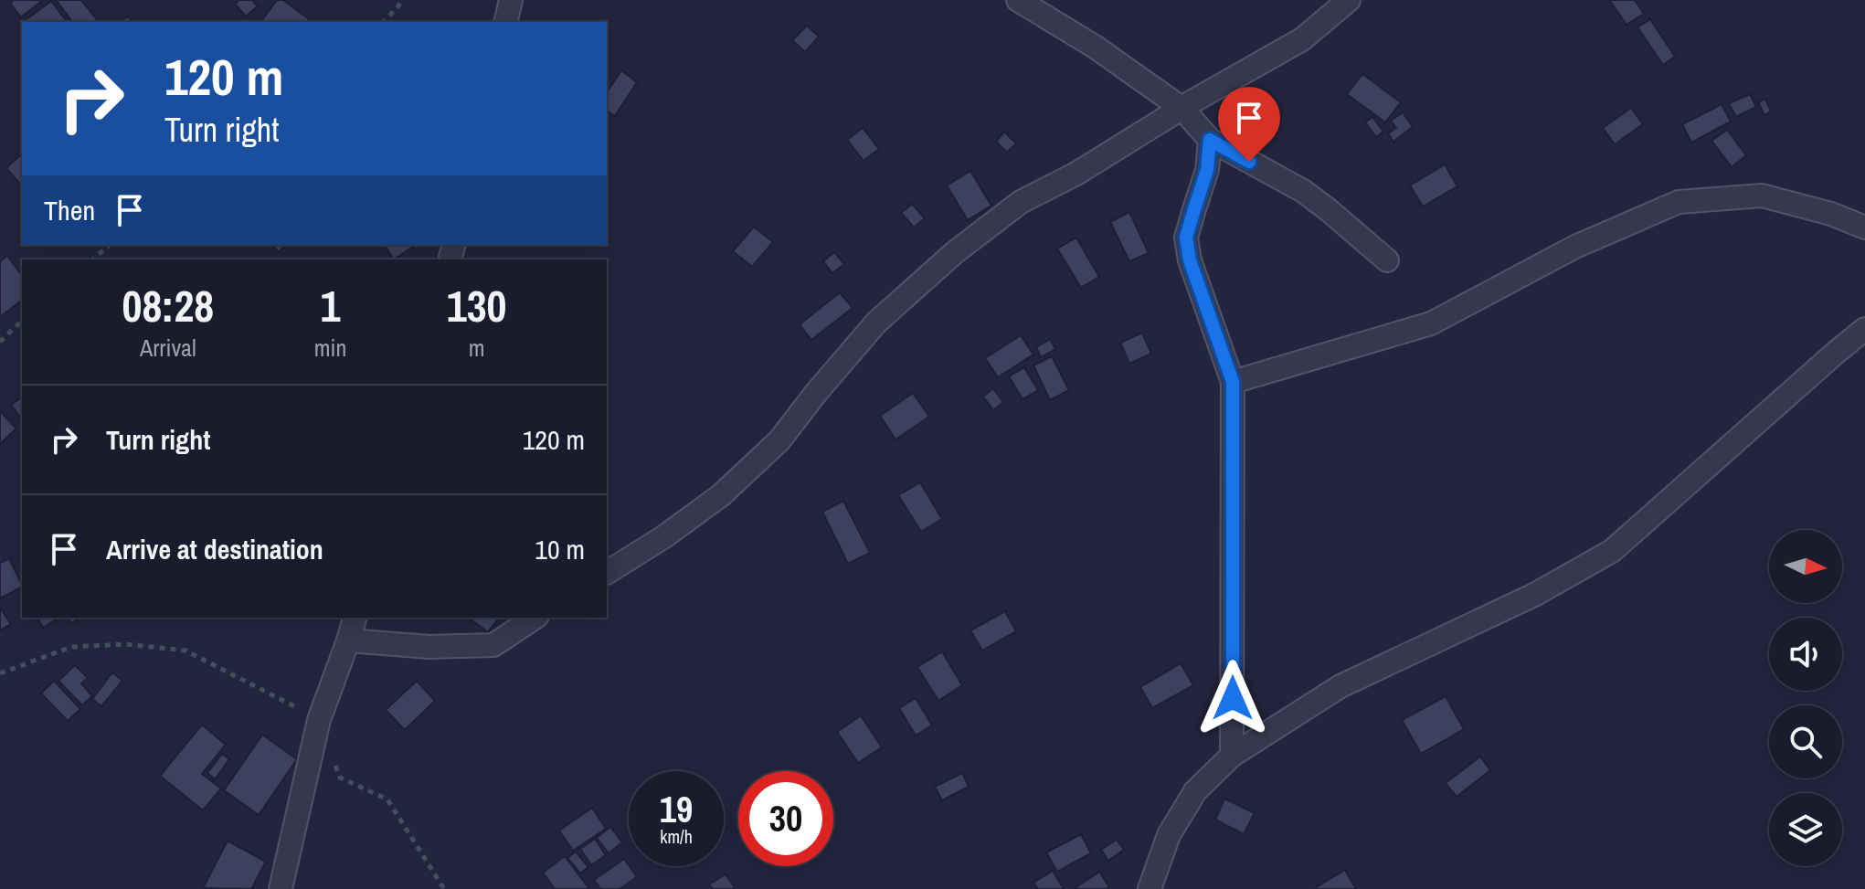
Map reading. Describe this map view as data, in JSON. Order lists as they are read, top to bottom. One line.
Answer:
{"north":"right","page":{"turn":["120 m","Turn right"],"then":"Then","eta":["08:28","Arrival","1","min","130","m"],"list":[{"name":"Turn right","value":"120 m"},{"name":"Arrive at destination","value":"10 m"}],"speed":"19 km/h","limit":"30"}}
